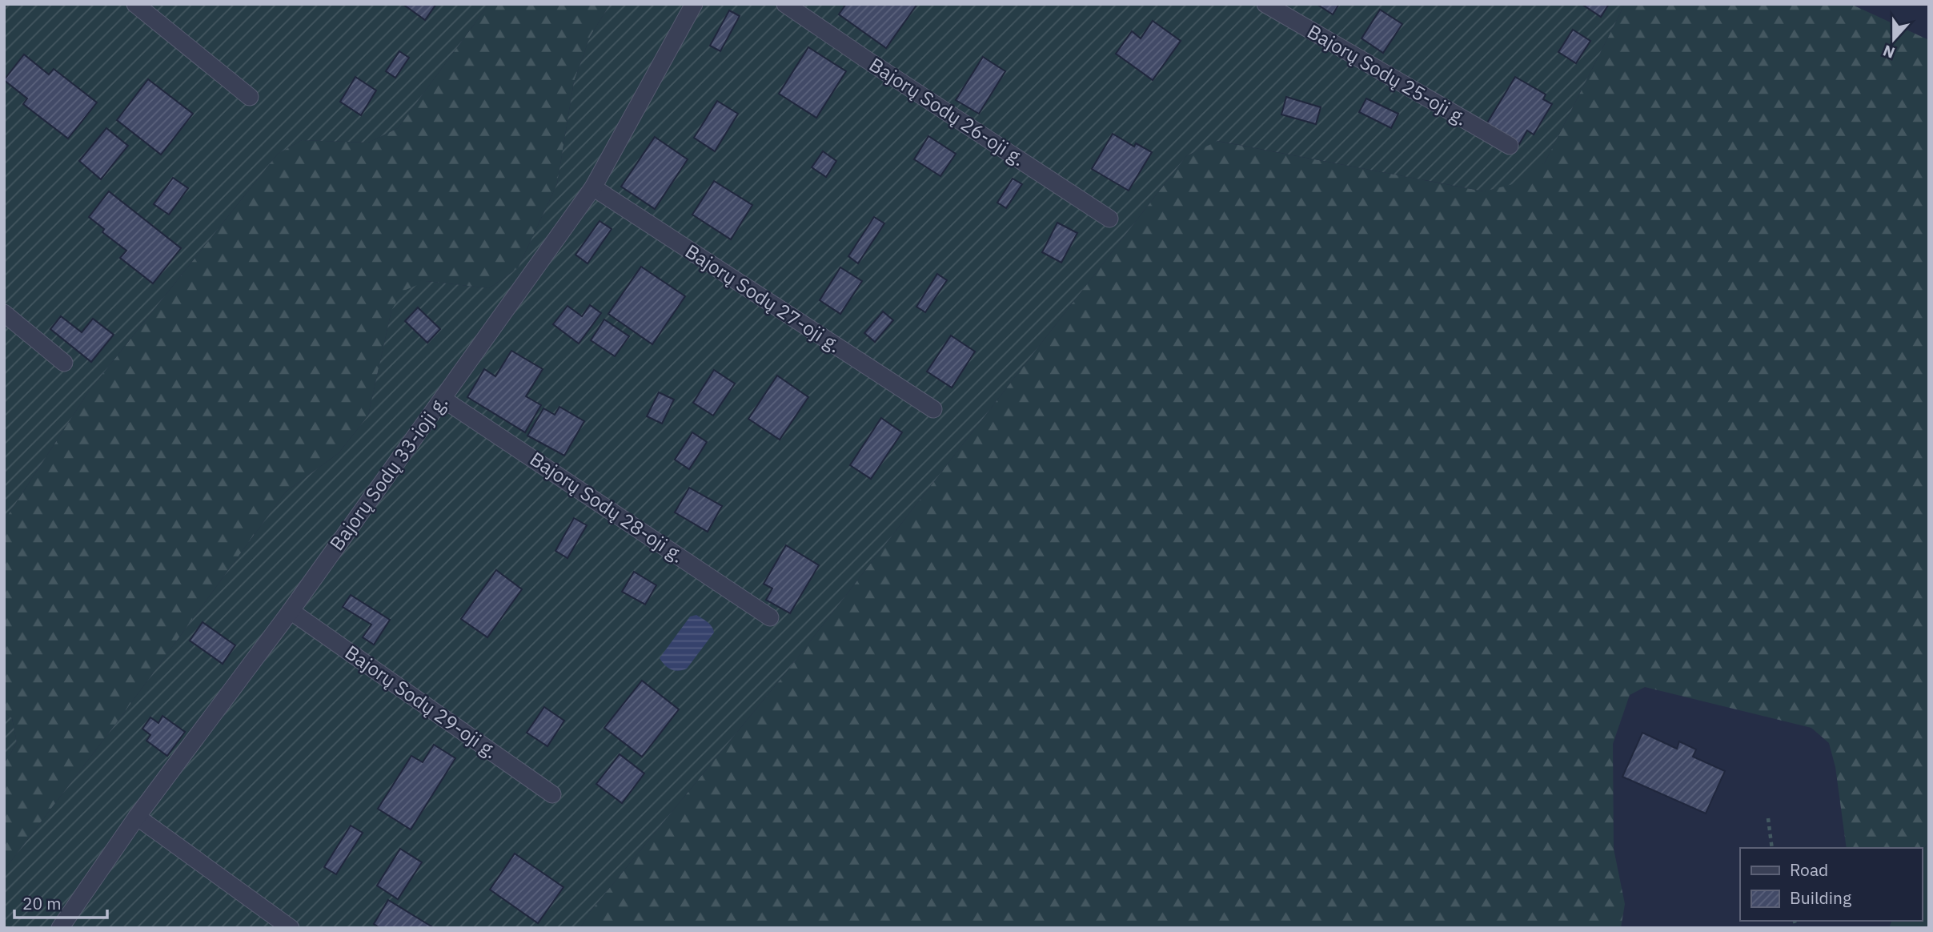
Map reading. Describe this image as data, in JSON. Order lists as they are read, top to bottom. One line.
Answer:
{"streets":{"street":["Bajorų Sodų 25-oji g.","Bajorų Sodų 26-oji g.","Bajorų Sodų 27-oji g.","Bajorų Sodų 33-ioji g.","Bajorų Sodų 28-oji g.","Bajorų Sodų 29-oji g."]},"crossings":[["Bajorų Sodų 27-oji g.","Bajorų Sodų 33-ioji g."],["Bajorų Sodų 33-ioji g.","Bajorų Sodų 28-oji g."],["Bajorų Sodų 33-ioji g.","Bajorų Sodų 29-oji g."]],"legend":["Road","Building"],"scale_bar":"20 m","north":"bottom"}
